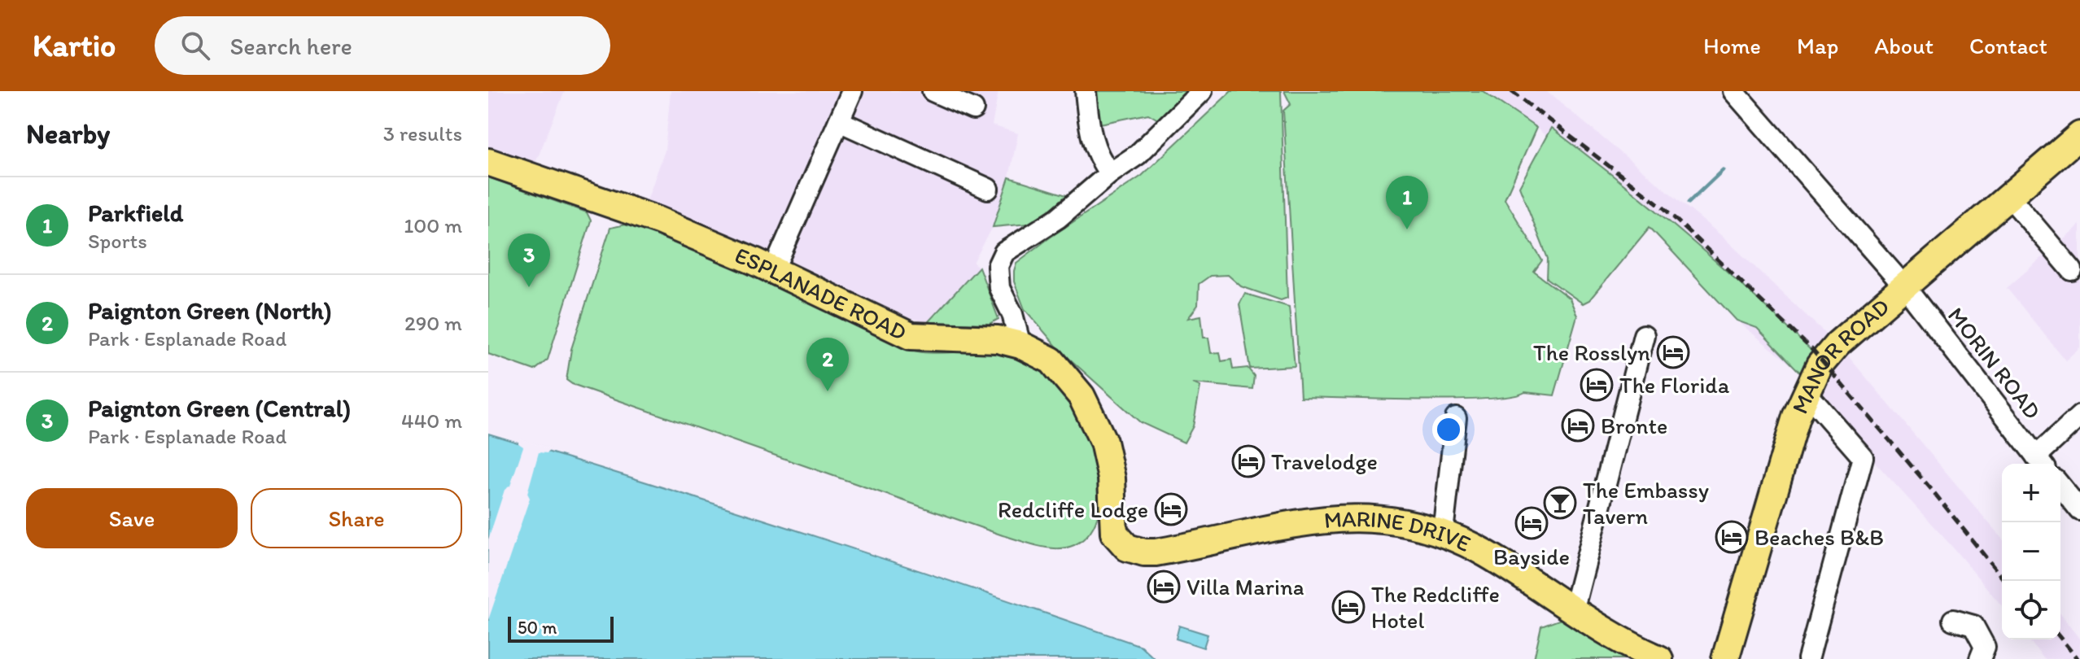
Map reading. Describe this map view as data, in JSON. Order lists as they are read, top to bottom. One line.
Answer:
{"streets":{"main road":["ESPLANADE ROAD","MANOR ROAD","MARINE DRIVE"],"street":["MORIN ROAD"]},"crossings":[["ESPLANADE ROAD","MARINE DRIVE"],["MANOR ROAD","MORIN ROAD"]],"places":{"hotel":["The Rosslyn","The Florida","Bronte","Travelodge","Redcliffe Lodge","Bayside","Beaches B&B","Villa Marina","The Redcliffe Hotel"],"bar":["The Embassy Tavern"]},"scale_bar":"50 m","page":{"header":"Kartio","search":"Search here","nav":["Home","Map","About","Contact"],"heading":["Nearby","3 results"],"list":[{"mark":"1","name":"Parkfield","note":"Sports","value":"100 m"},{"mark":"2","name":"Paignton Green (North)","note":"Park · Esplanade Road","value":"290 m"},{"mark":"3","name":"Paignton Green (Central)","note":"Park · Esplanade Road","value":"440 m"}],"pins":["1","3","2"],"map_buttons":["+","−"],"buttons":["Save","Share"],"scale":"50 m"}}
